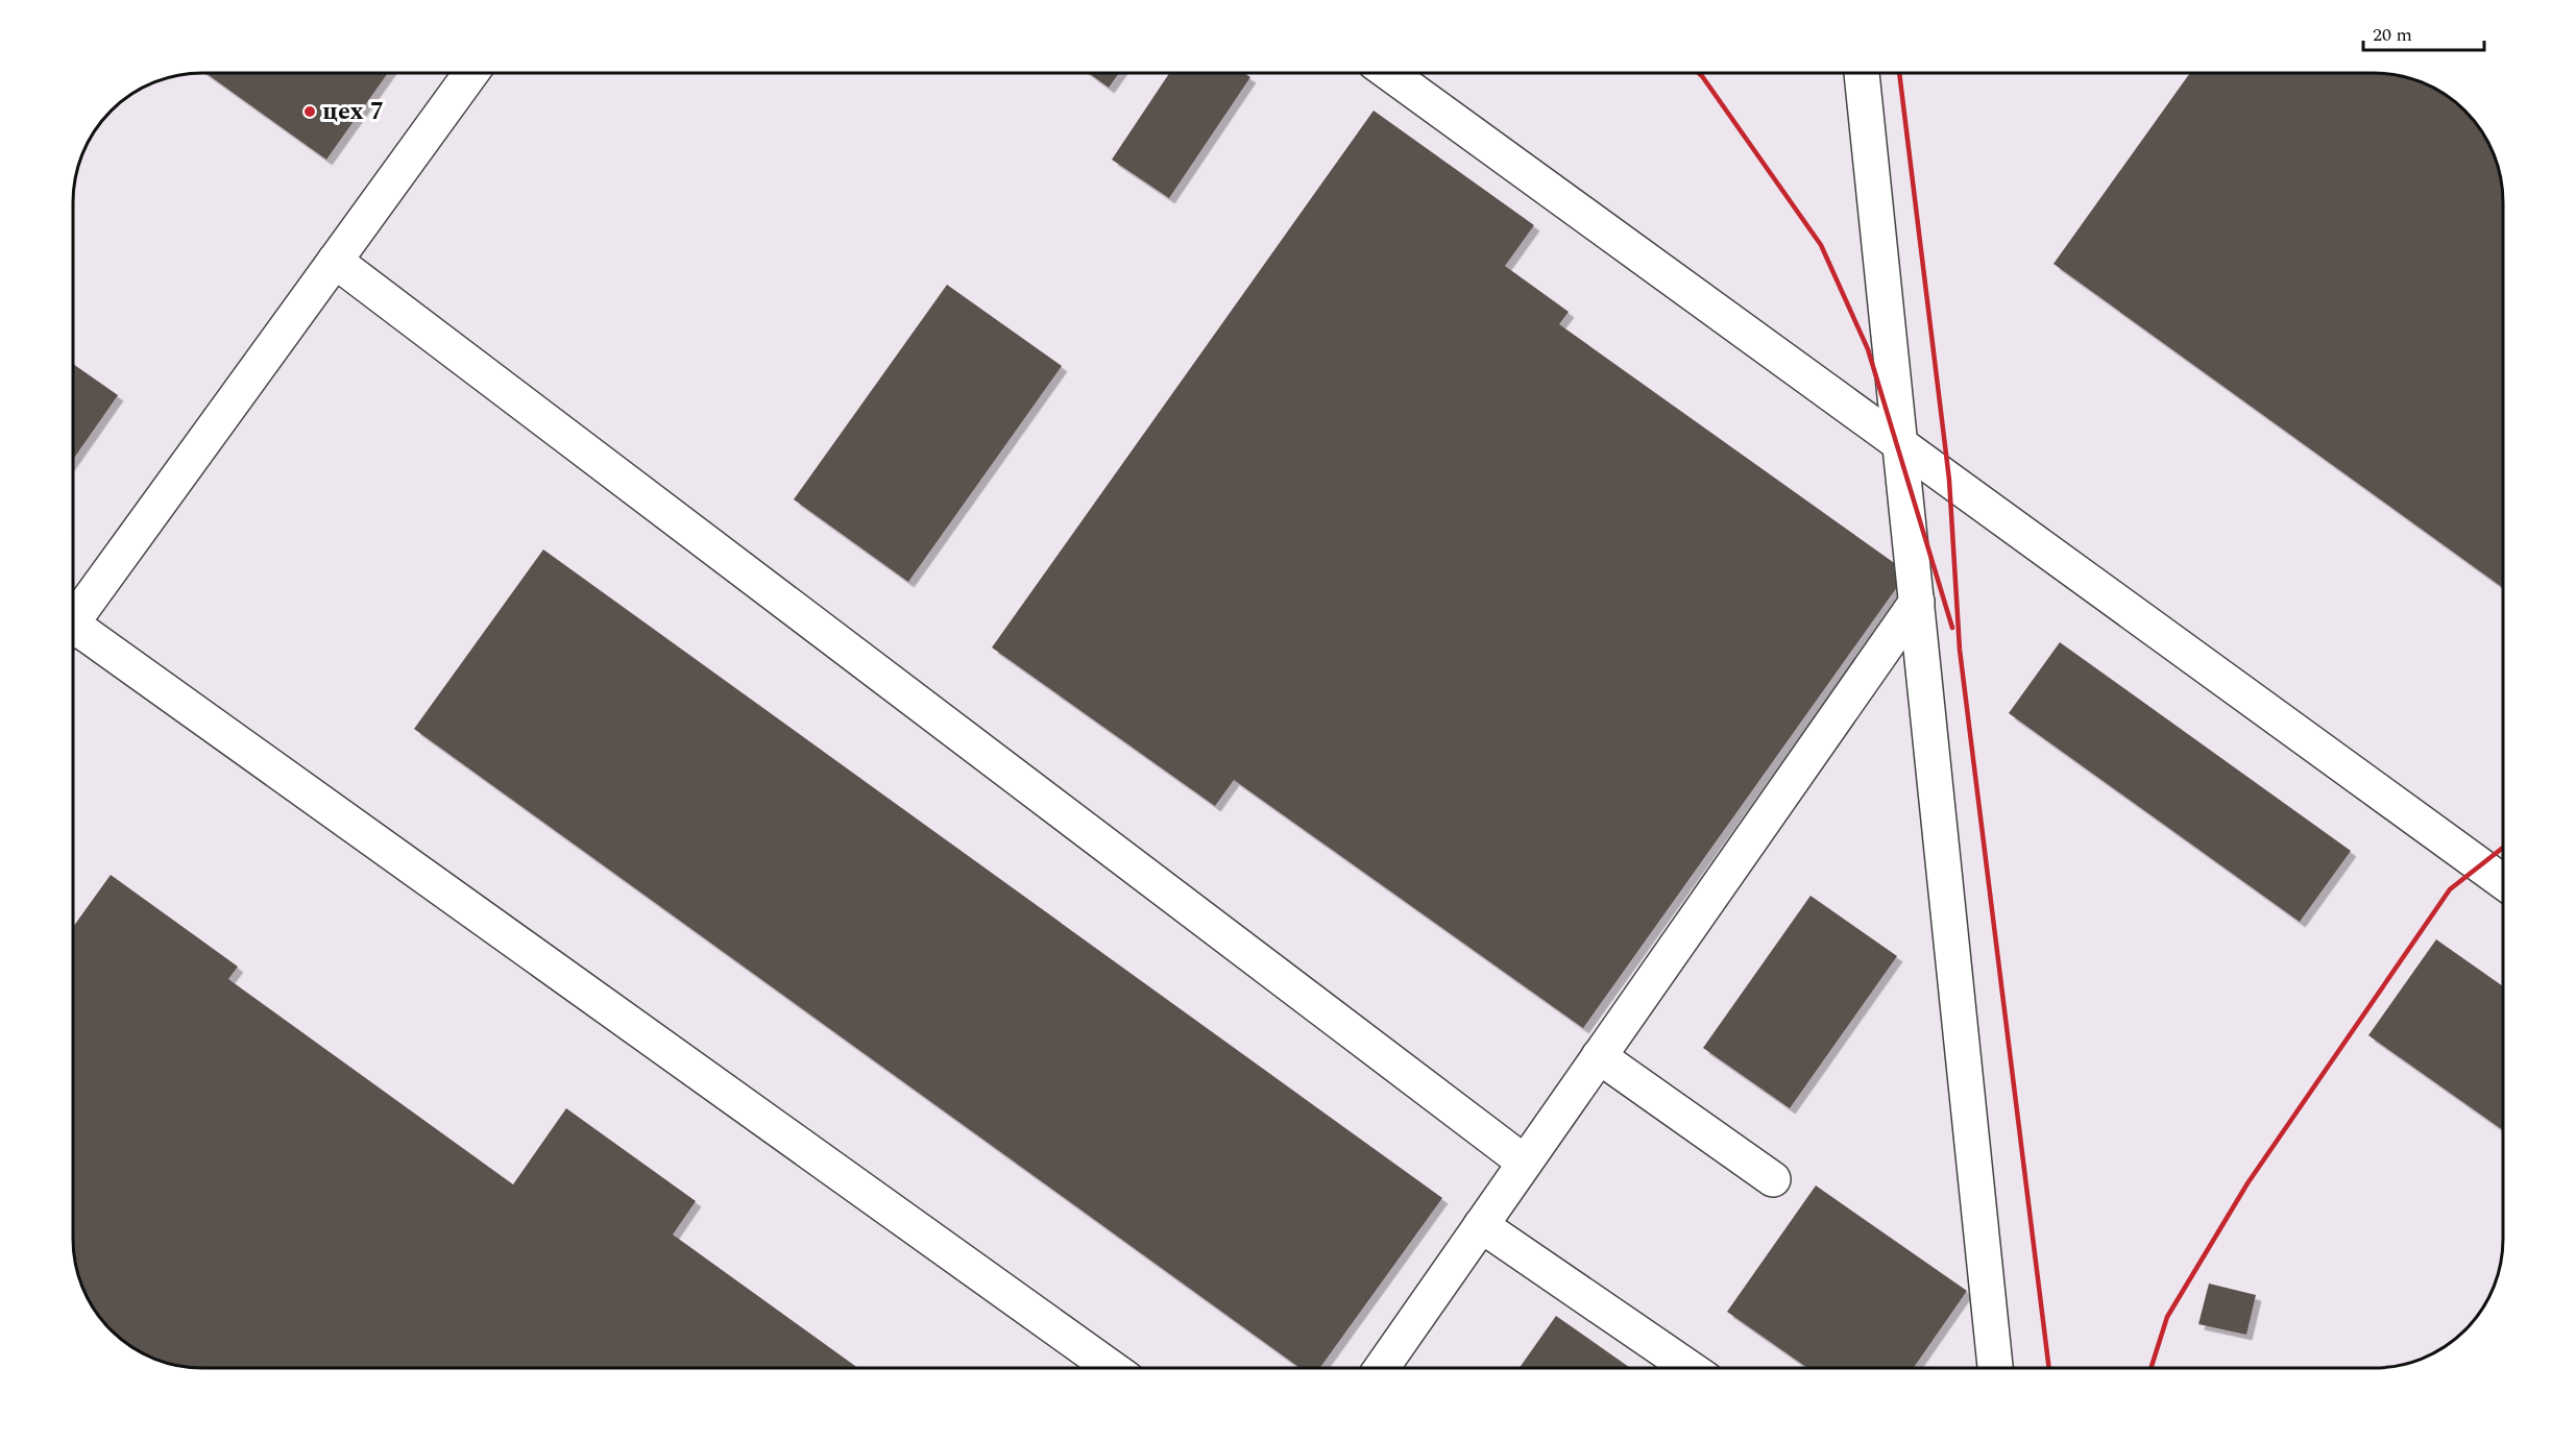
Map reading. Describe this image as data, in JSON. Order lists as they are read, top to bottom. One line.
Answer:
{"places":["цех 7"],"scale_bar":"20 m"}
